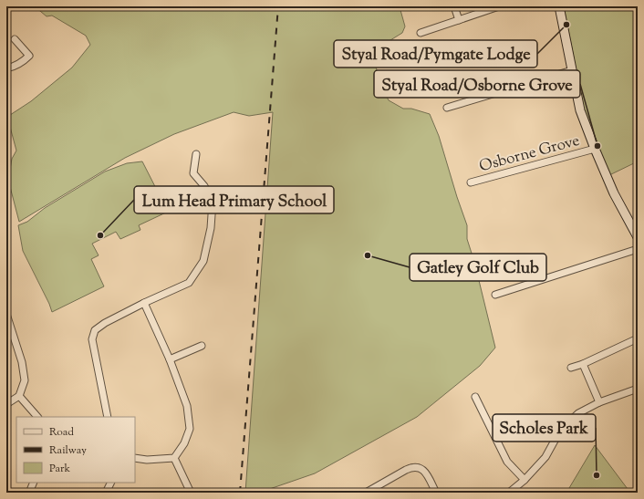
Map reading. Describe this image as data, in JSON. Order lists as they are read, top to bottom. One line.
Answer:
{"streets":{"street":["Osborne Grove"]},"places":["Styal Road/Pymgate Lodge","Styal Road/Osborne Grove","Lum Head Primary School","Gatley Golf Club","Scholes Park"],"legend":["Road","Railway","Park"]}
